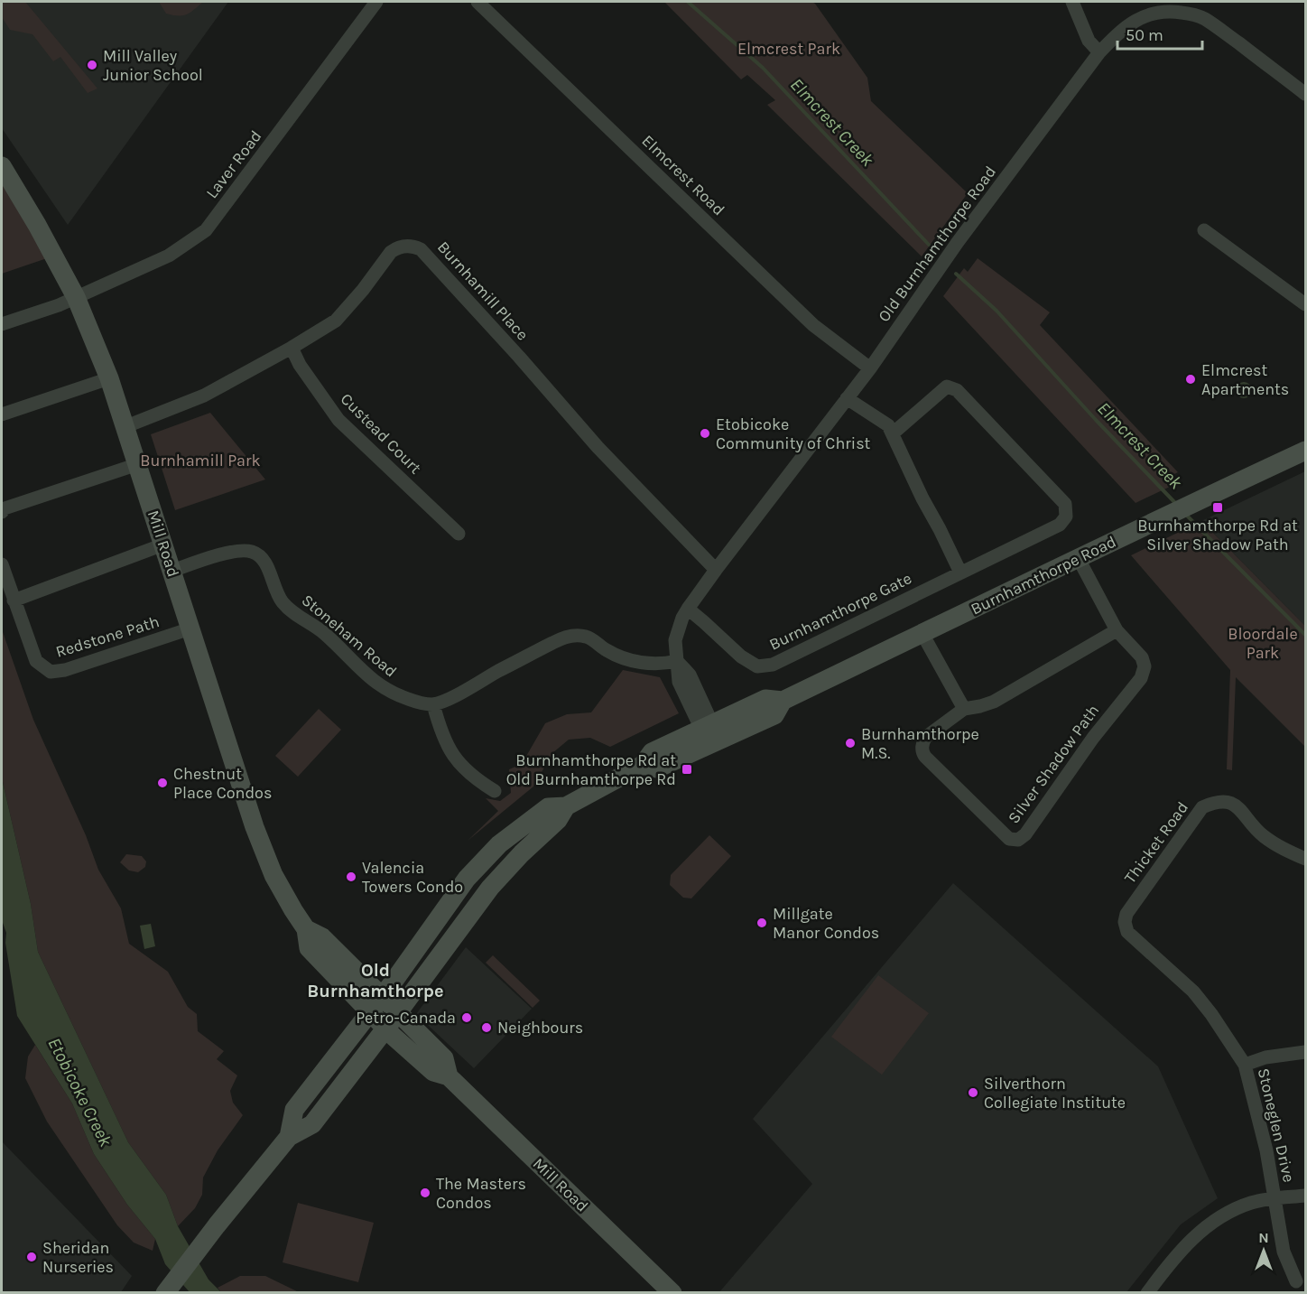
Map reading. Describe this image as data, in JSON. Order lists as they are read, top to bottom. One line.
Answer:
{"streets":{"main road":["Mill Road","Burnhamthorpe Road"],"street":["Laver Road","Elmcrest Road","Old Burnhamthorpe Road","Burnhamill Place","Custead Court","Burnhamthorpe Gate","Stoneham Road","Redstone Path","Silver Shadow Path","Thicket Road","Stoneglen Drive"]},"crossings":[["Laver Road","Mill Road"],["Elmcrest Road","Old Burnhamthorpe Road"],["Old Burnhamthorpe Road","Burnhamill Place"],["Old Burnhamthorpe Road","Burnhamthorpe Gate"],["Burnhamill Place","Custead Court"],["Burnhamill Place","Mill Road"],["Mill Road","Burnhamthorpe Road"],["Mill Road","Stoneham Road"],["Mill Road","Redstone Path"],["Burnhamthorpe Road","Silver Shadow Path"],["Thicket Road","Stoneglen Drive"]],"districts":["Old Burnhamthorpe"],"water":["Elmcrest Creek","Etobicoke Creek"],"parks":["Elmcrest Park","Burnhamill Park","Bloordale Park"],"places":{"other":["Mill Valley Junior School","Elmcrest Apartments","Etobicoke Community of Christ","Burnhamthorpe M.S.","Chestnut Place Condos","Valencia Towers Condo","Millgate Manor Condos","Petro-Canada","Neighbours","Silverthorn Collegiate Institute","The Masters Condos","Sheridan Nurseries"],"transit":["Burnhamthorpe Rd at Silver Shadow Path","Burnhamthorpe Rd at Old Burnhamthorpe Rd"]},"scale_bar":"50 m","north":"top"}
